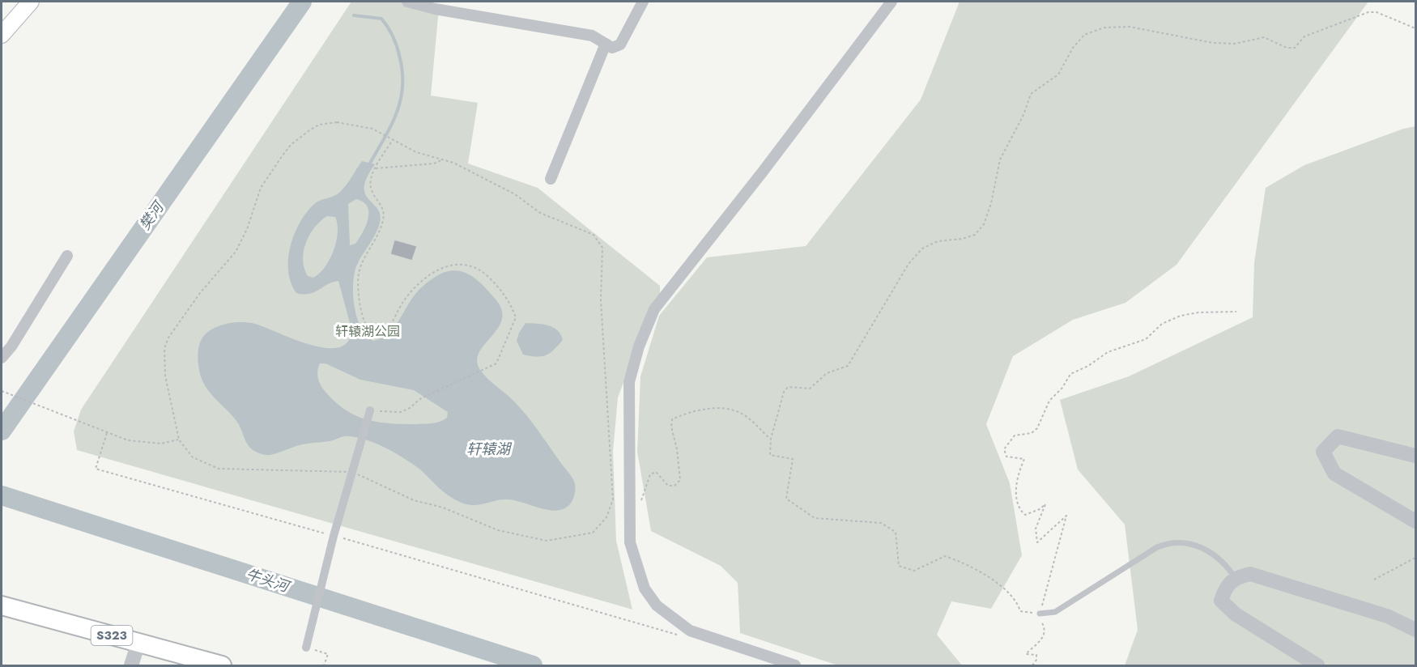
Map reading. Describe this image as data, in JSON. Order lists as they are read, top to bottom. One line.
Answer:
{"streets":{"main road":["S323"]},"water":["樊河","轩辕湖","牛头河"],"parks":["轩辕湖公园"]}
